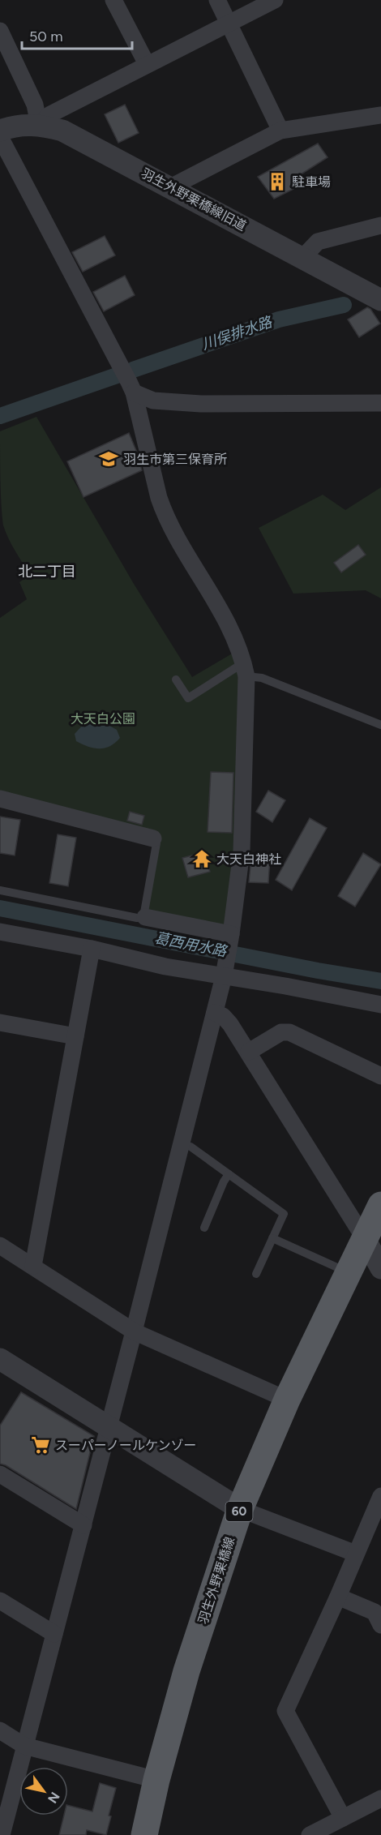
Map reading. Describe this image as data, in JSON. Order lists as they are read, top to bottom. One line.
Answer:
{"streets":{"main road":["60","羽生外野栗橋線"],"street":["羽生外野栗橋線旧道"]},"districts":["北二丁目"],"water":["川俣排水路","葛西用水路"],"parks":["大天白公園"],"places":{"building":["駐車場"],"school or university":["羽生市第三保育所"],"temple":["大天白神社"],"supermarket":["スーパーノールケンゾー"]},"scale_bar":"50 m","north":"bottom right"}
